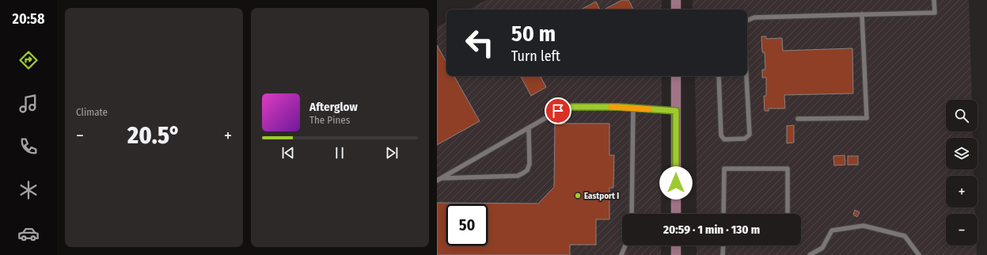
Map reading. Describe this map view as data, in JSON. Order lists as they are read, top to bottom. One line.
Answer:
{"places":["Eastport I"],"page":{"tabs":"20:58","tile":"Climate","turn":["50 m","Turn left"],"song":["Afterglow","The Pines"],"map_buttons":["+","−"],"heat":["−","20.5°","+"],"limit":"50","trip":"20:59 · 1 min · 130 m"}}
